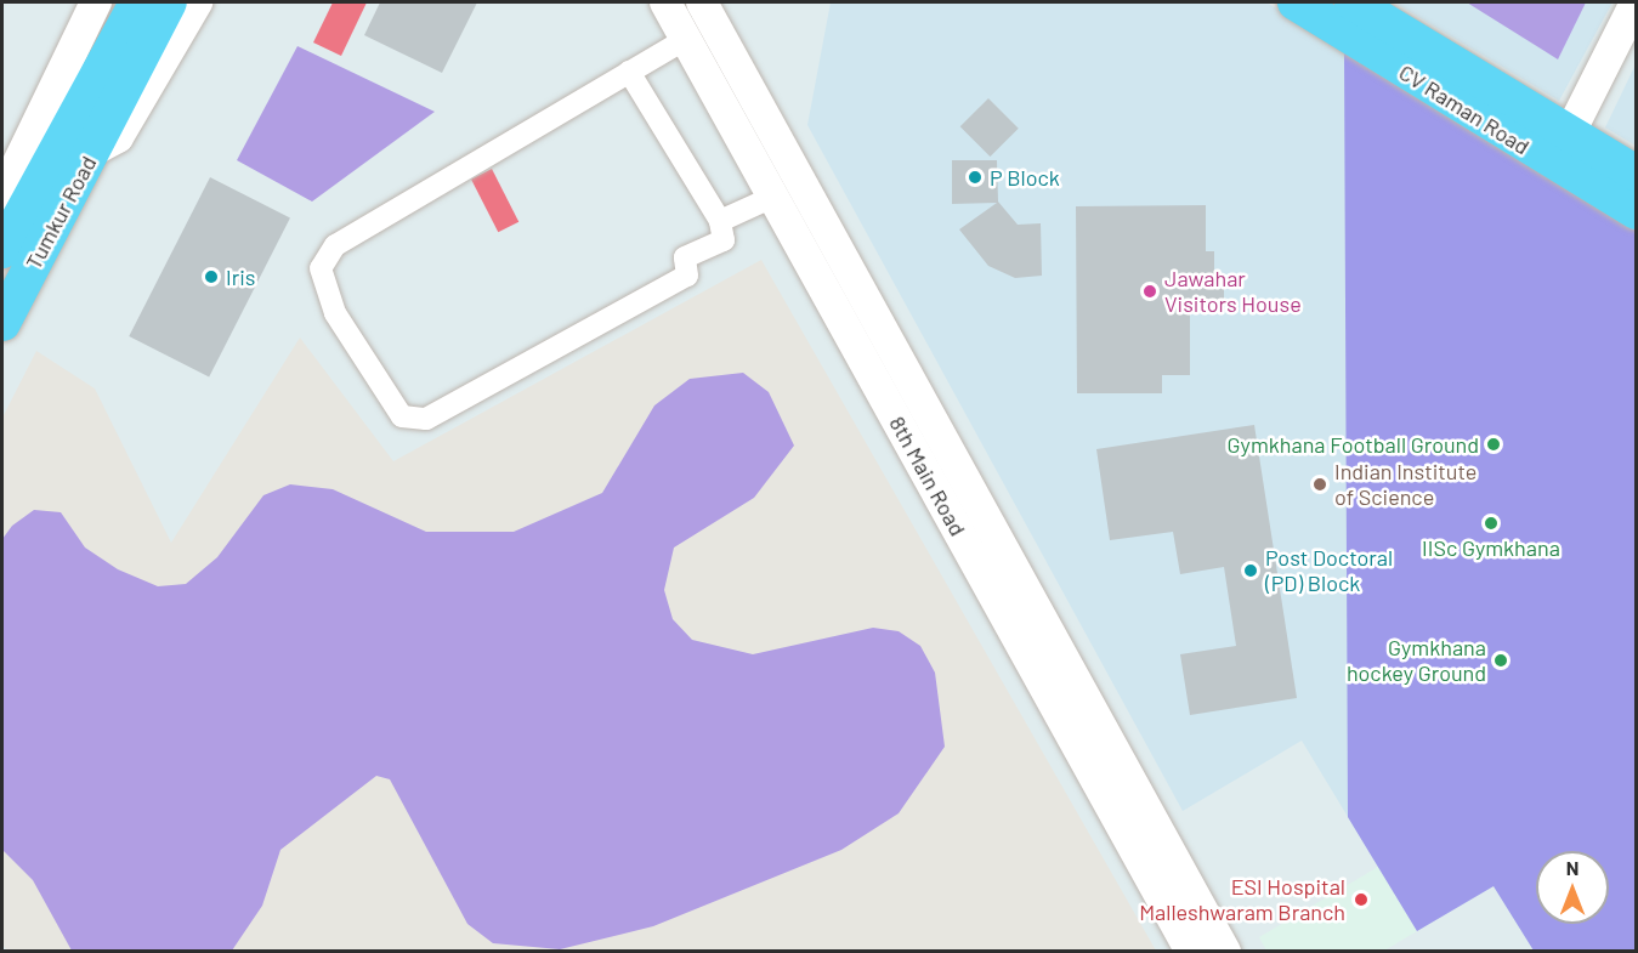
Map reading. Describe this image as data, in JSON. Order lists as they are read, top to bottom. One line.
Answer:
{"streets":{"highway":["CV Raman Road","Tumkur Road"],"main road":["8th Main Road"]},"places":["P Block","Iris","Jawahar Visitors House","Gymkhana Football Ground","Indian Institute of Science","IISc Gymkhana","Post Doctoral (PD) Block","Gymkhana hockey Ground","ESI Hospital Malleshwaram Branch"],"north":"top"}
